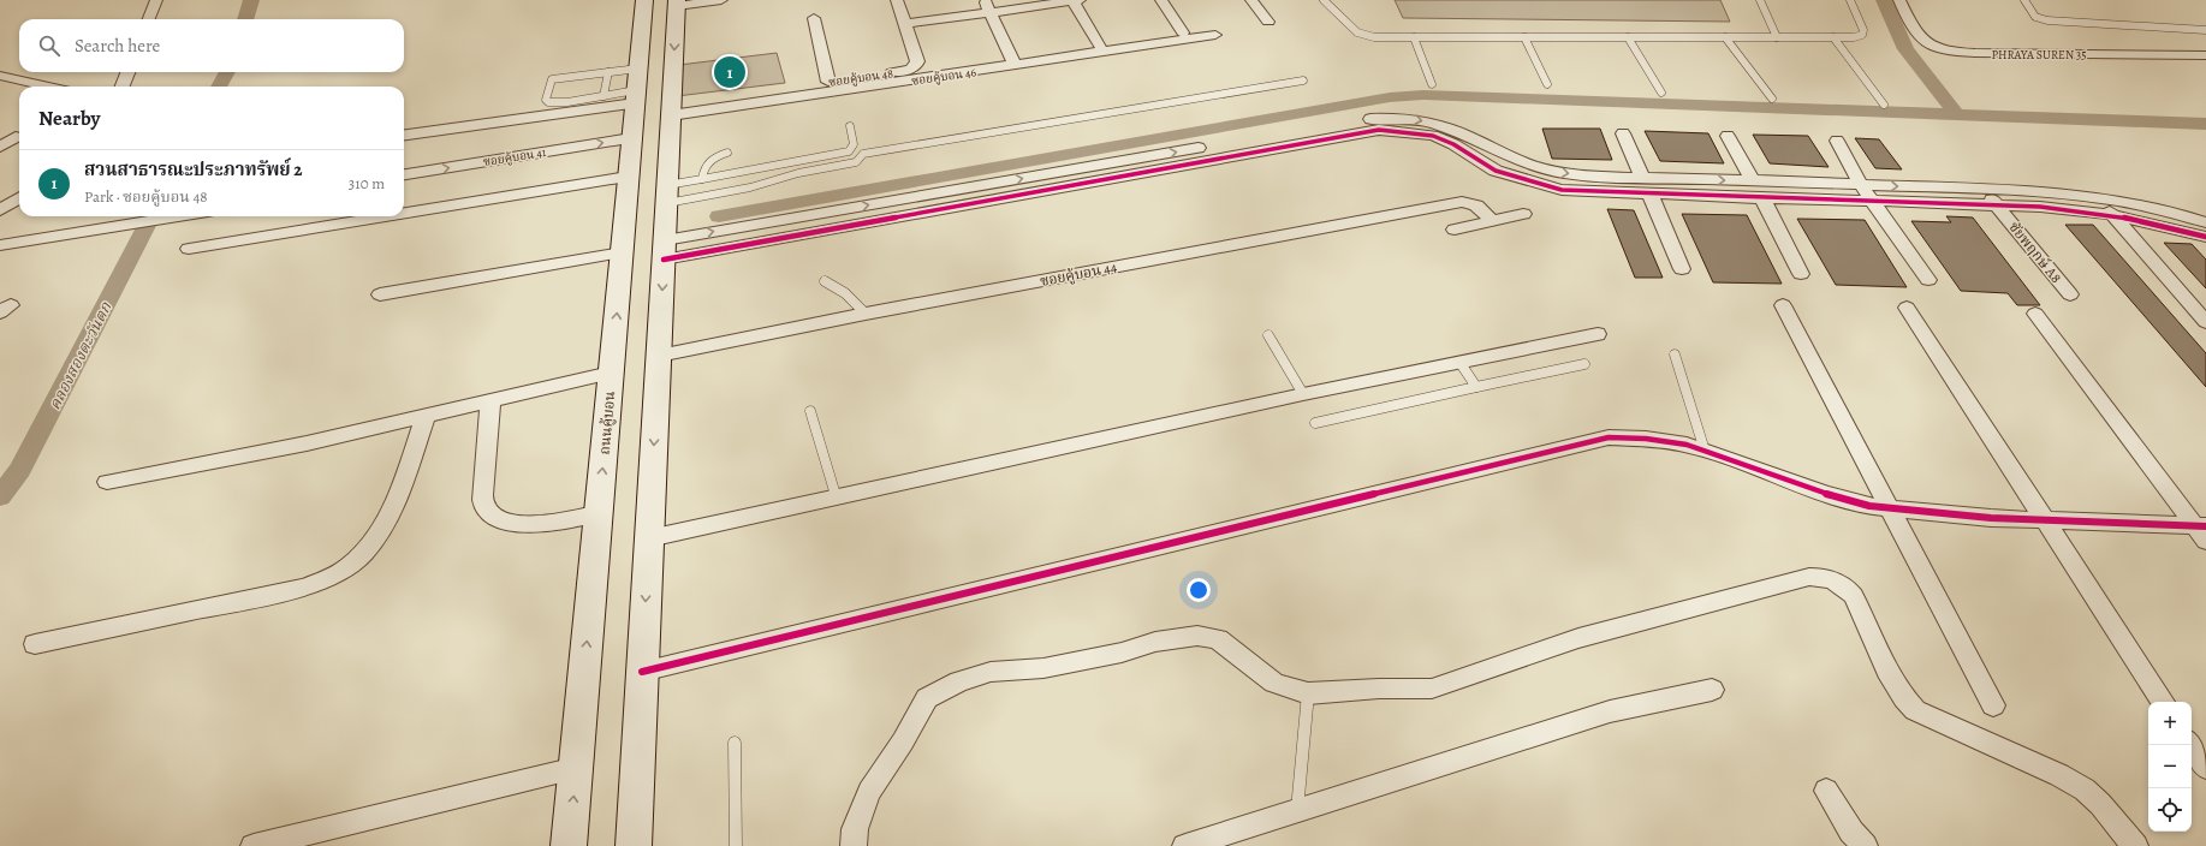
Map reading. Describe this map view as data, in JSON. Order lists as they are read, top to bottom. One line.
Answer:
{"streets":{"main road":["ถนนคู้บอน"],"street":["PHRAYA SUREN 35","ซอยคู้บอน 46","ซอยคู้บอน 48","ซอยคู้บอน 41","ชัยพฤกษ์ A8","ซอยคู้บอน 44"]},"crossings":[["ซอยคู้บอน 46","ซอยคู้บอน 48"],["ซอยคู้บอน 41","ถนนคู้บอน"]],"water":["คลองสองตะวันตก"],"page":{"search":"Search here","pins":"1","heading":"Nearby","list":[{"mark":"1","name":"สวนสาธารณะประภาทรัพย์ 2","note":"Park · ซอยคู้บอน 48","value":"310 m"}],"map_buttons":["+","−"]}}
